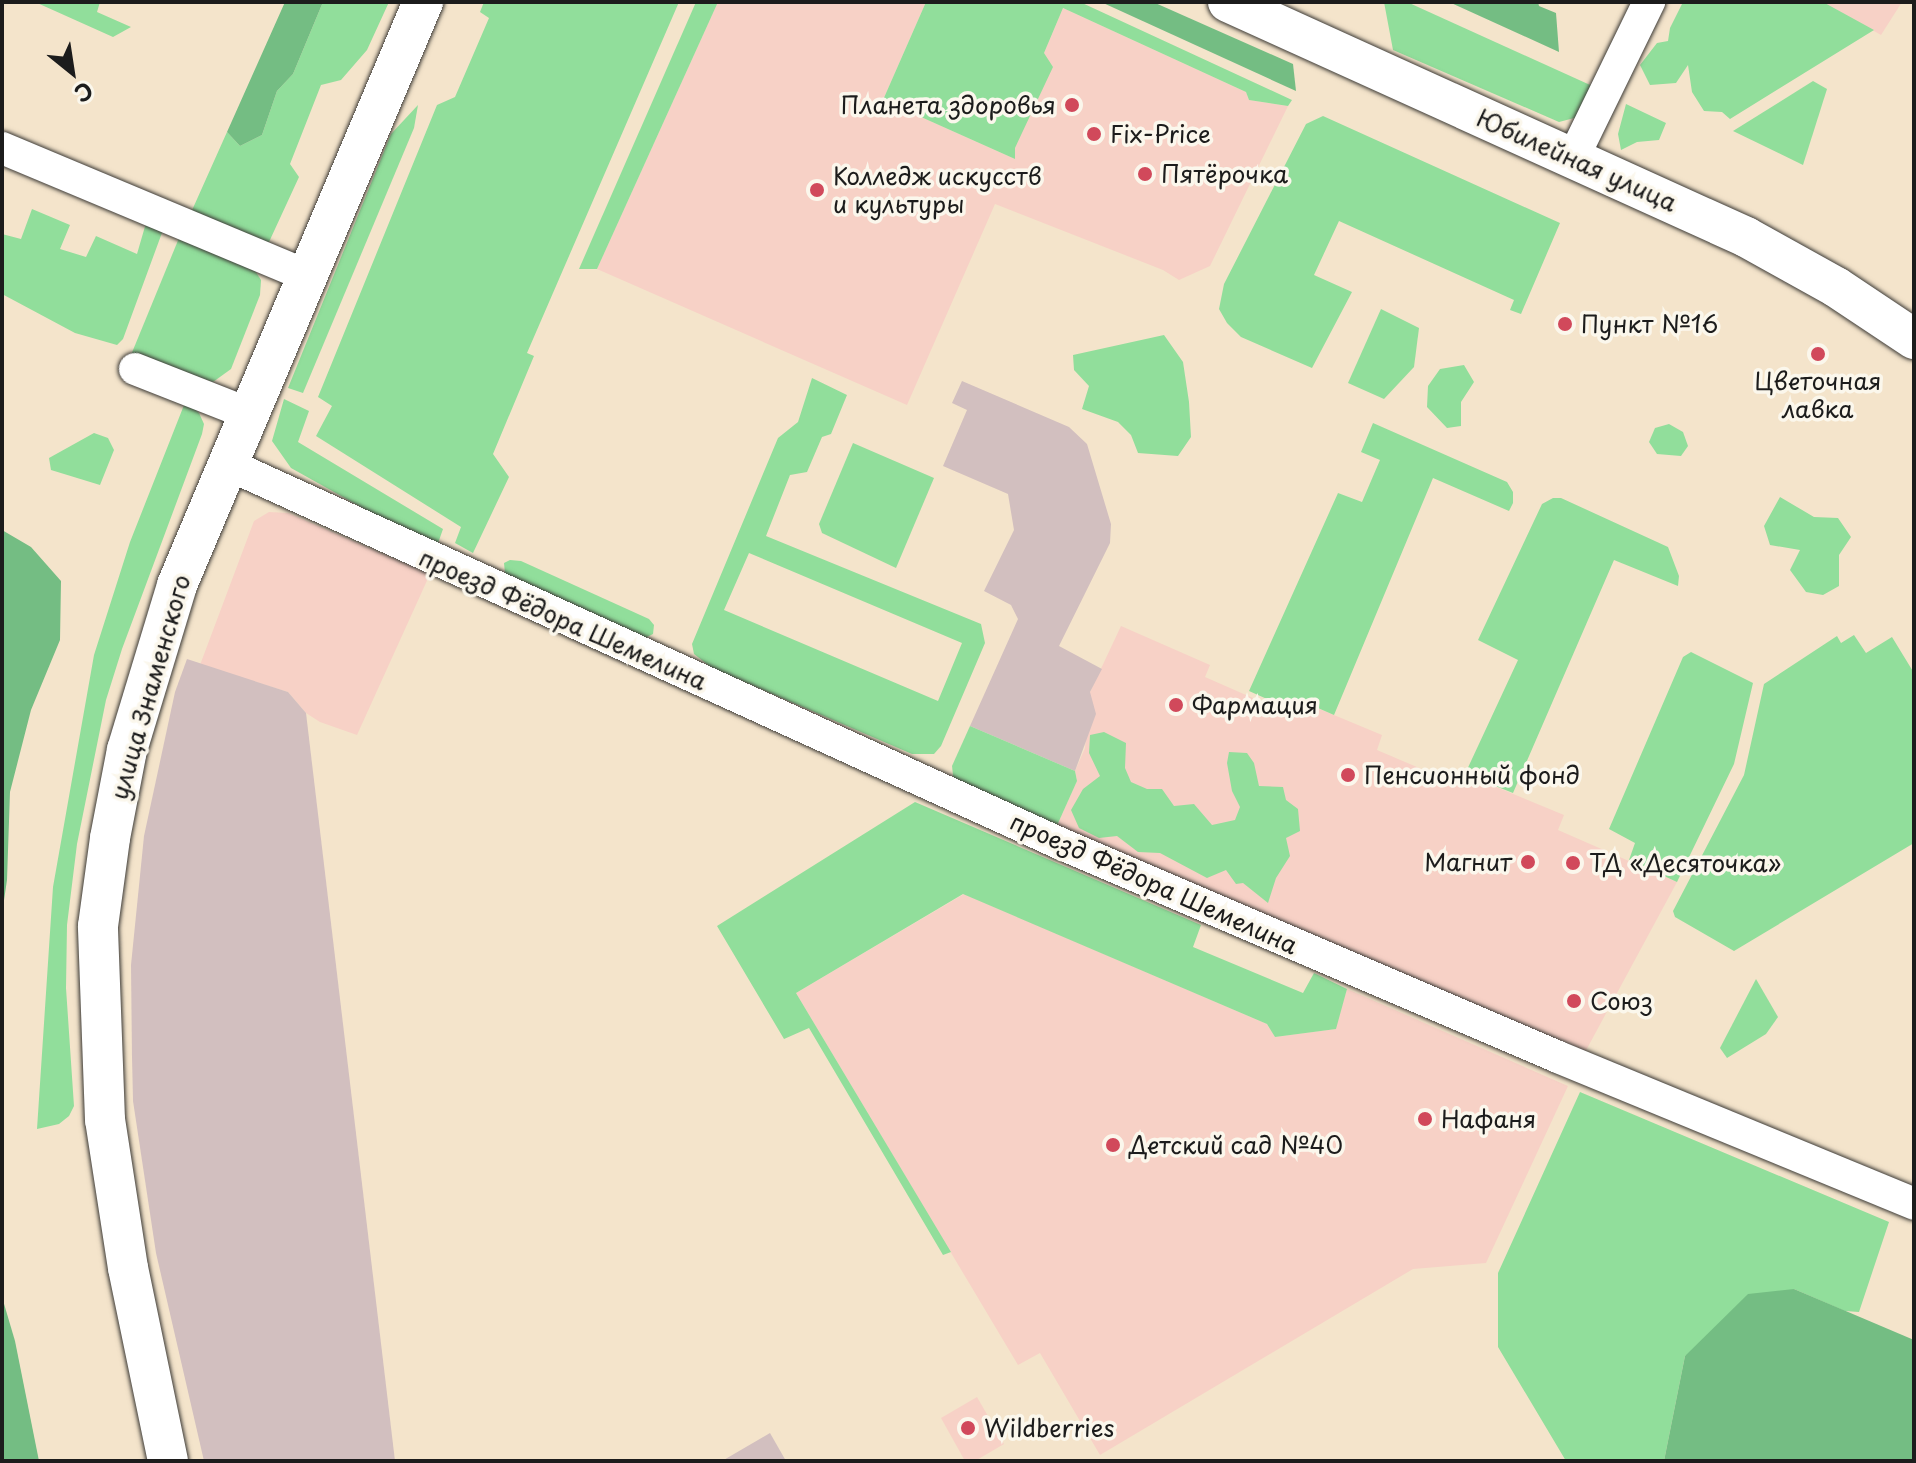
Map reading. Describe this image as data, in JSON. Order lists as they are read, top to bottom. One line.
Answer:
{"streets":{"main road":["Юбилейная улица","улица Знаменского"],"street":["проезд Фёдора Шемелина"]},"crossings":[["проезд Фёдора Шемелина","улица Знаменского"]],"places":["Планета здоровья","Fix-Price","Пятёрочка","Колледж искусств и культуры","Пункт №16","Цветочная лавка","Фармация","Пенсионный фонд","Магнит","ТД «Десяточка»","Союз","Нафаня","Детский сад №40","Wildberries"],"north":"bottom right"}
